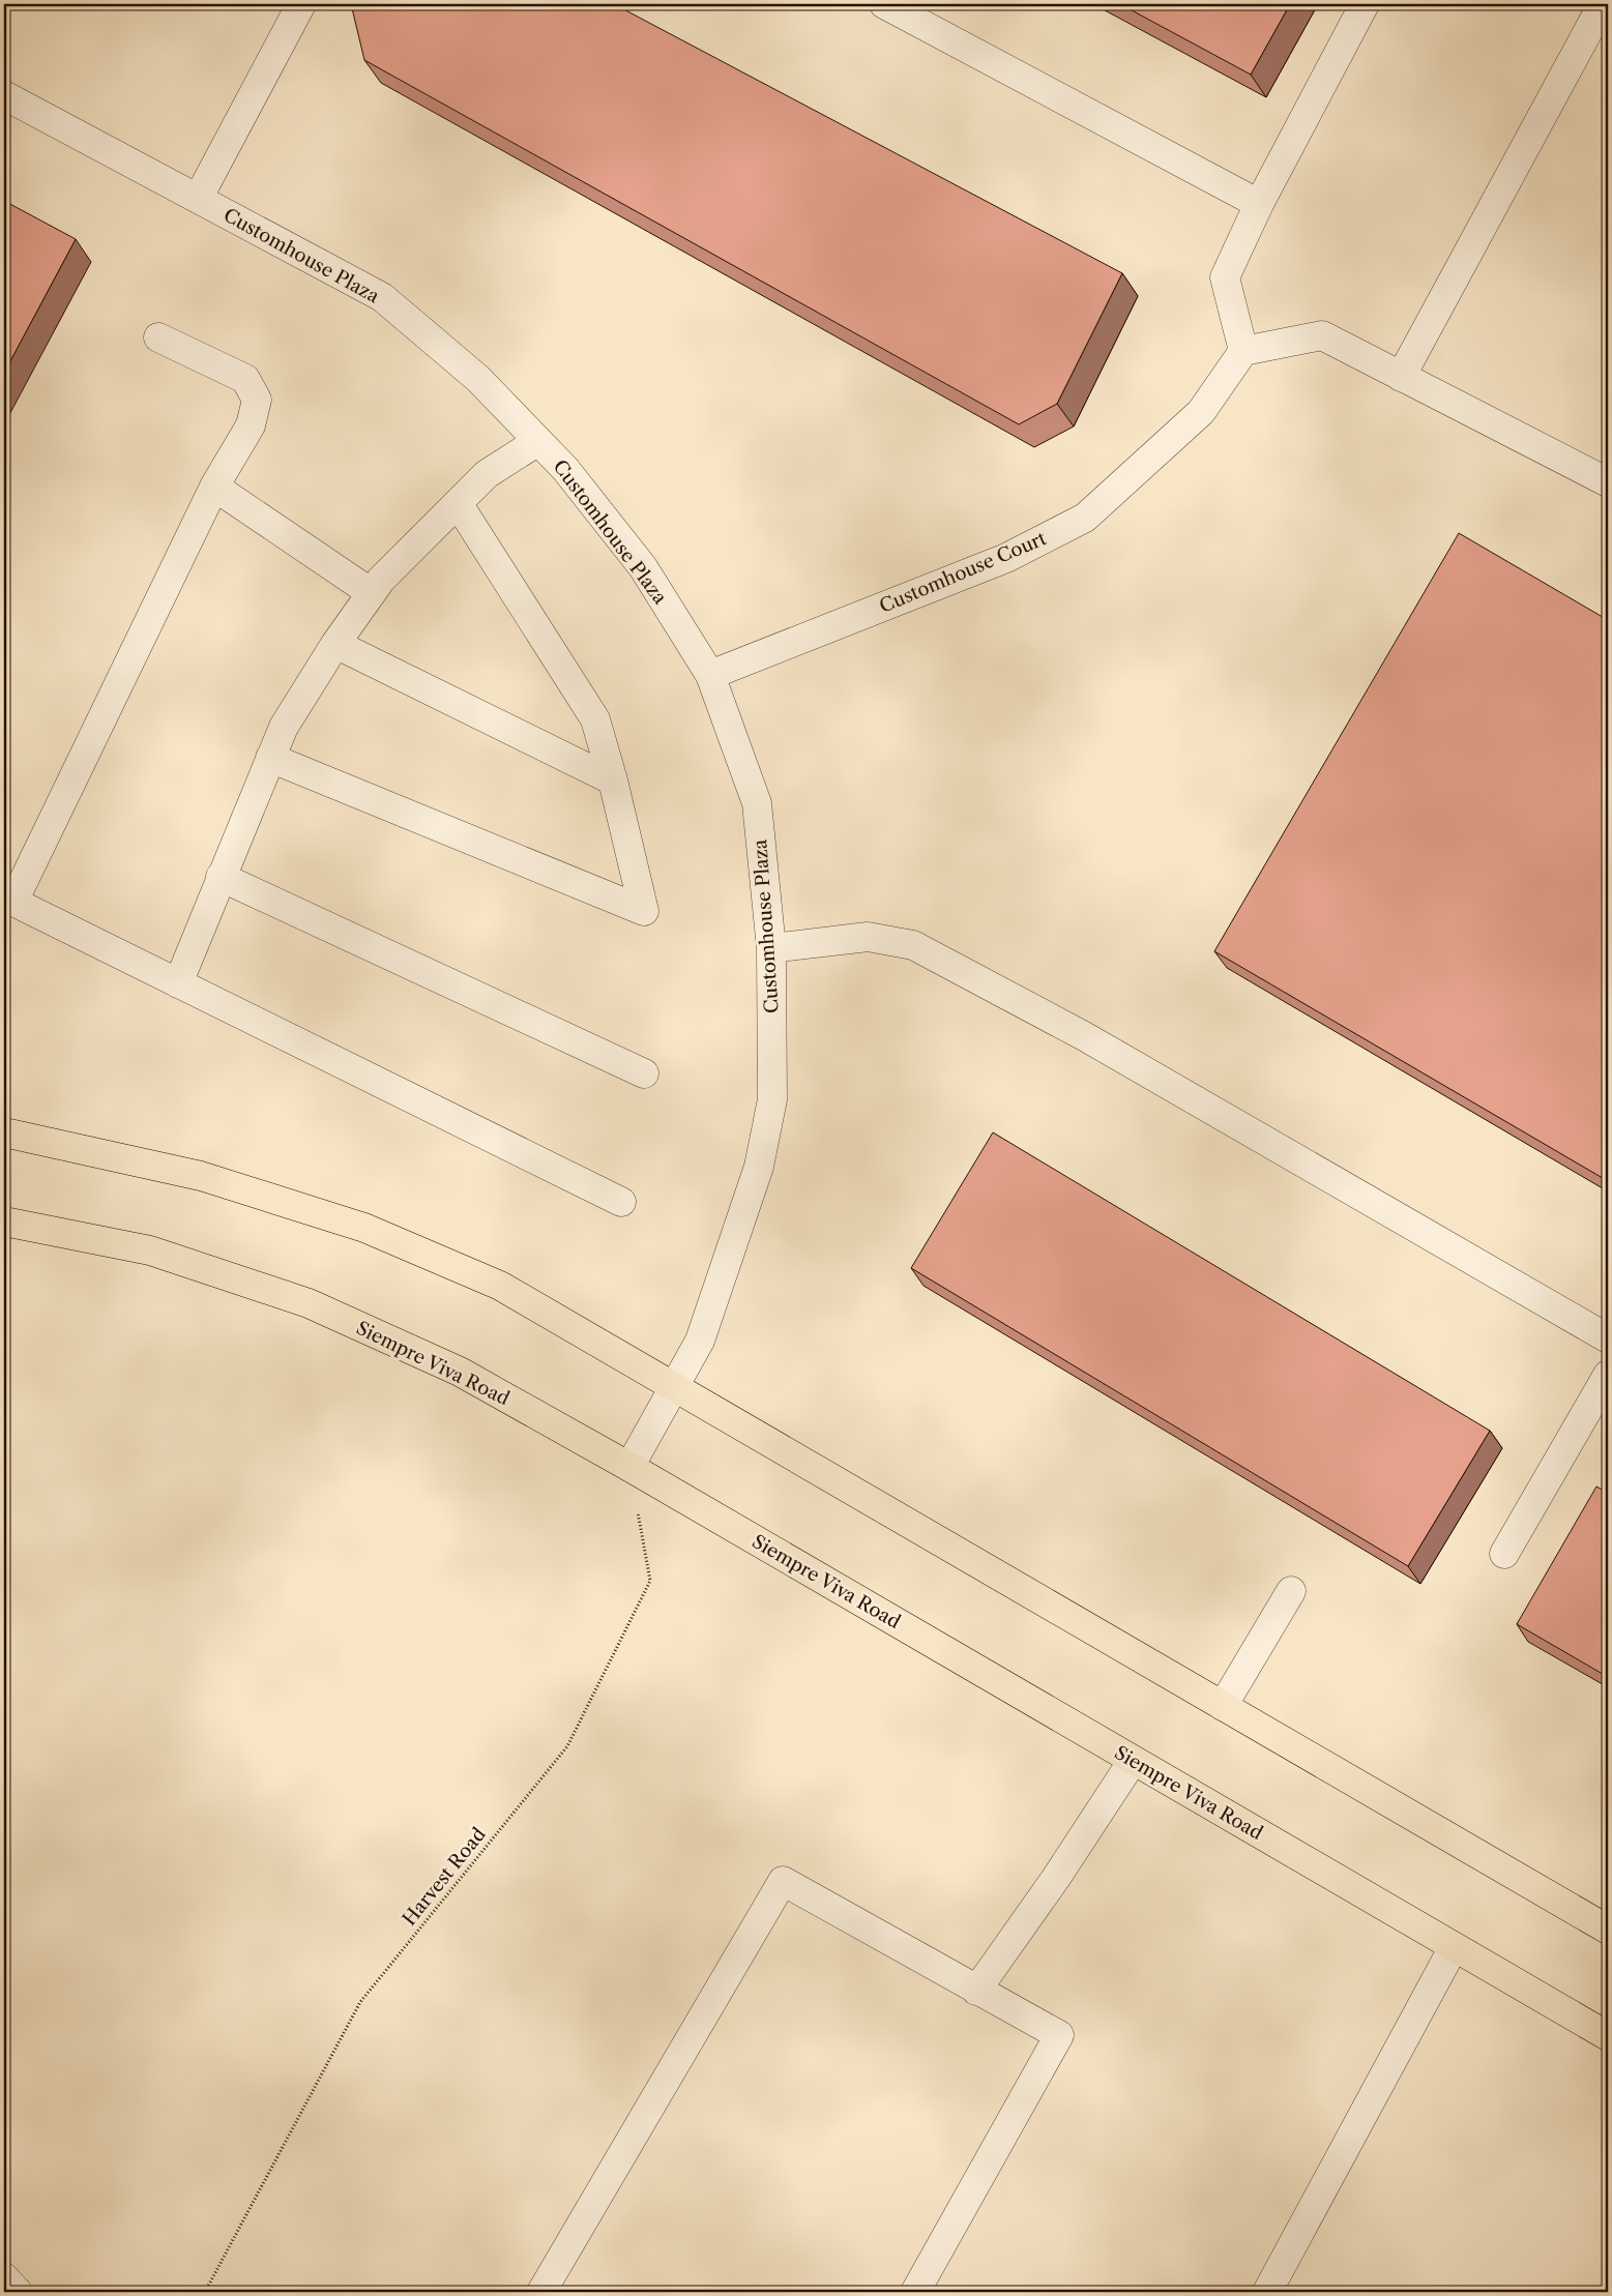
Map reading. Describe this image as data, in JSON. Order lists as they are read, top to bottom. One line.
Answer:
{"streets":{"main road":["Siempre Viva Road"],"street":["Customhouse Plaza","Customhouse Court"],"path":["Harvest Road"]},"crossings":[["Customhouse Plaza","Customhouse Court"],["Customhouse Plaza","Siempre Viva Road"],["Customhouse Plaza","Harvest Road"],["Siempre Viva Road","Harvest Road"]]}
